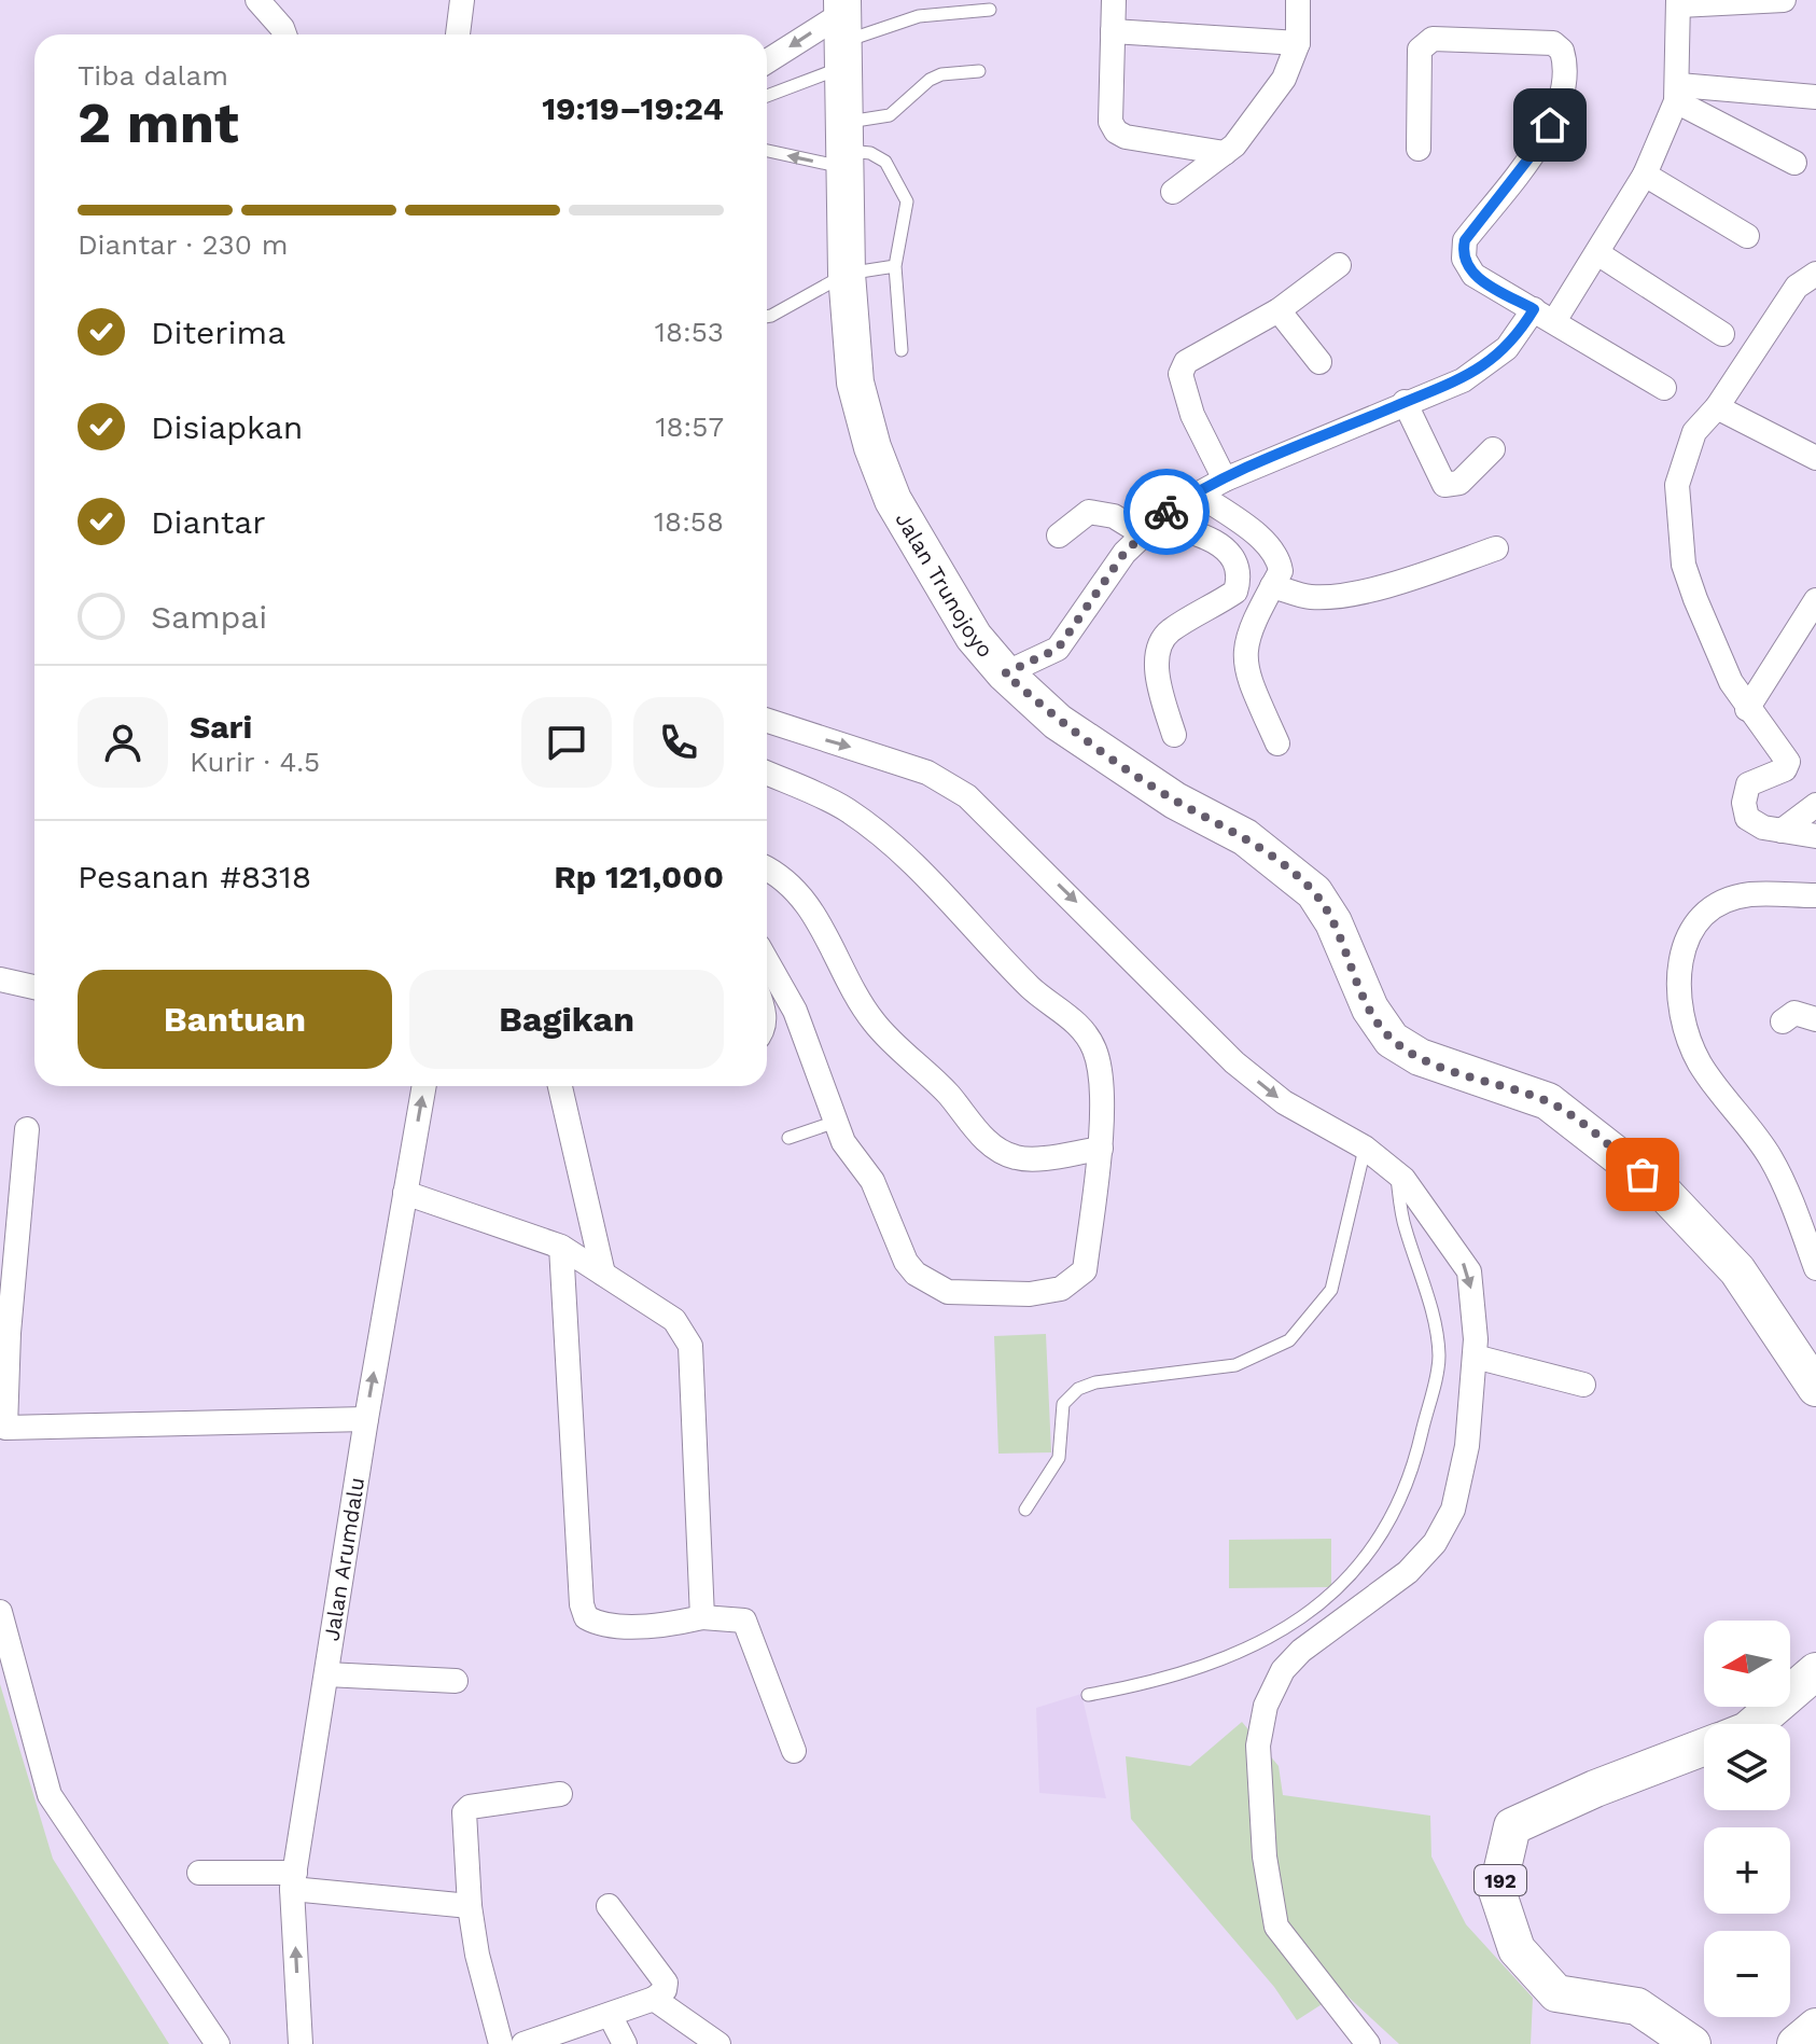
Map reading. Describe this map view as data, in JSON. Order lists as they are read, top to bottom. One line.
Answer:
{"streets":{"main road":["Jalan Trunojoyo","192"],"street":["Jalan Arumdalu"]},"north":"left","page":{"heading":["2 mnt","Tiba dalam","19:19–19:24"],"panel":["Sari","Kurir · 4.5","Pesanan #8318","Rp 121,000"],"bar":"Diantar · 230 m","list":[["Diterima","18:53"],["Disiapkan","18:57"],["Diantar","18:58"],"Sampai"],"buttons":["Bantuan","Bagikan"],"map_buttons":["+","−"]}}
